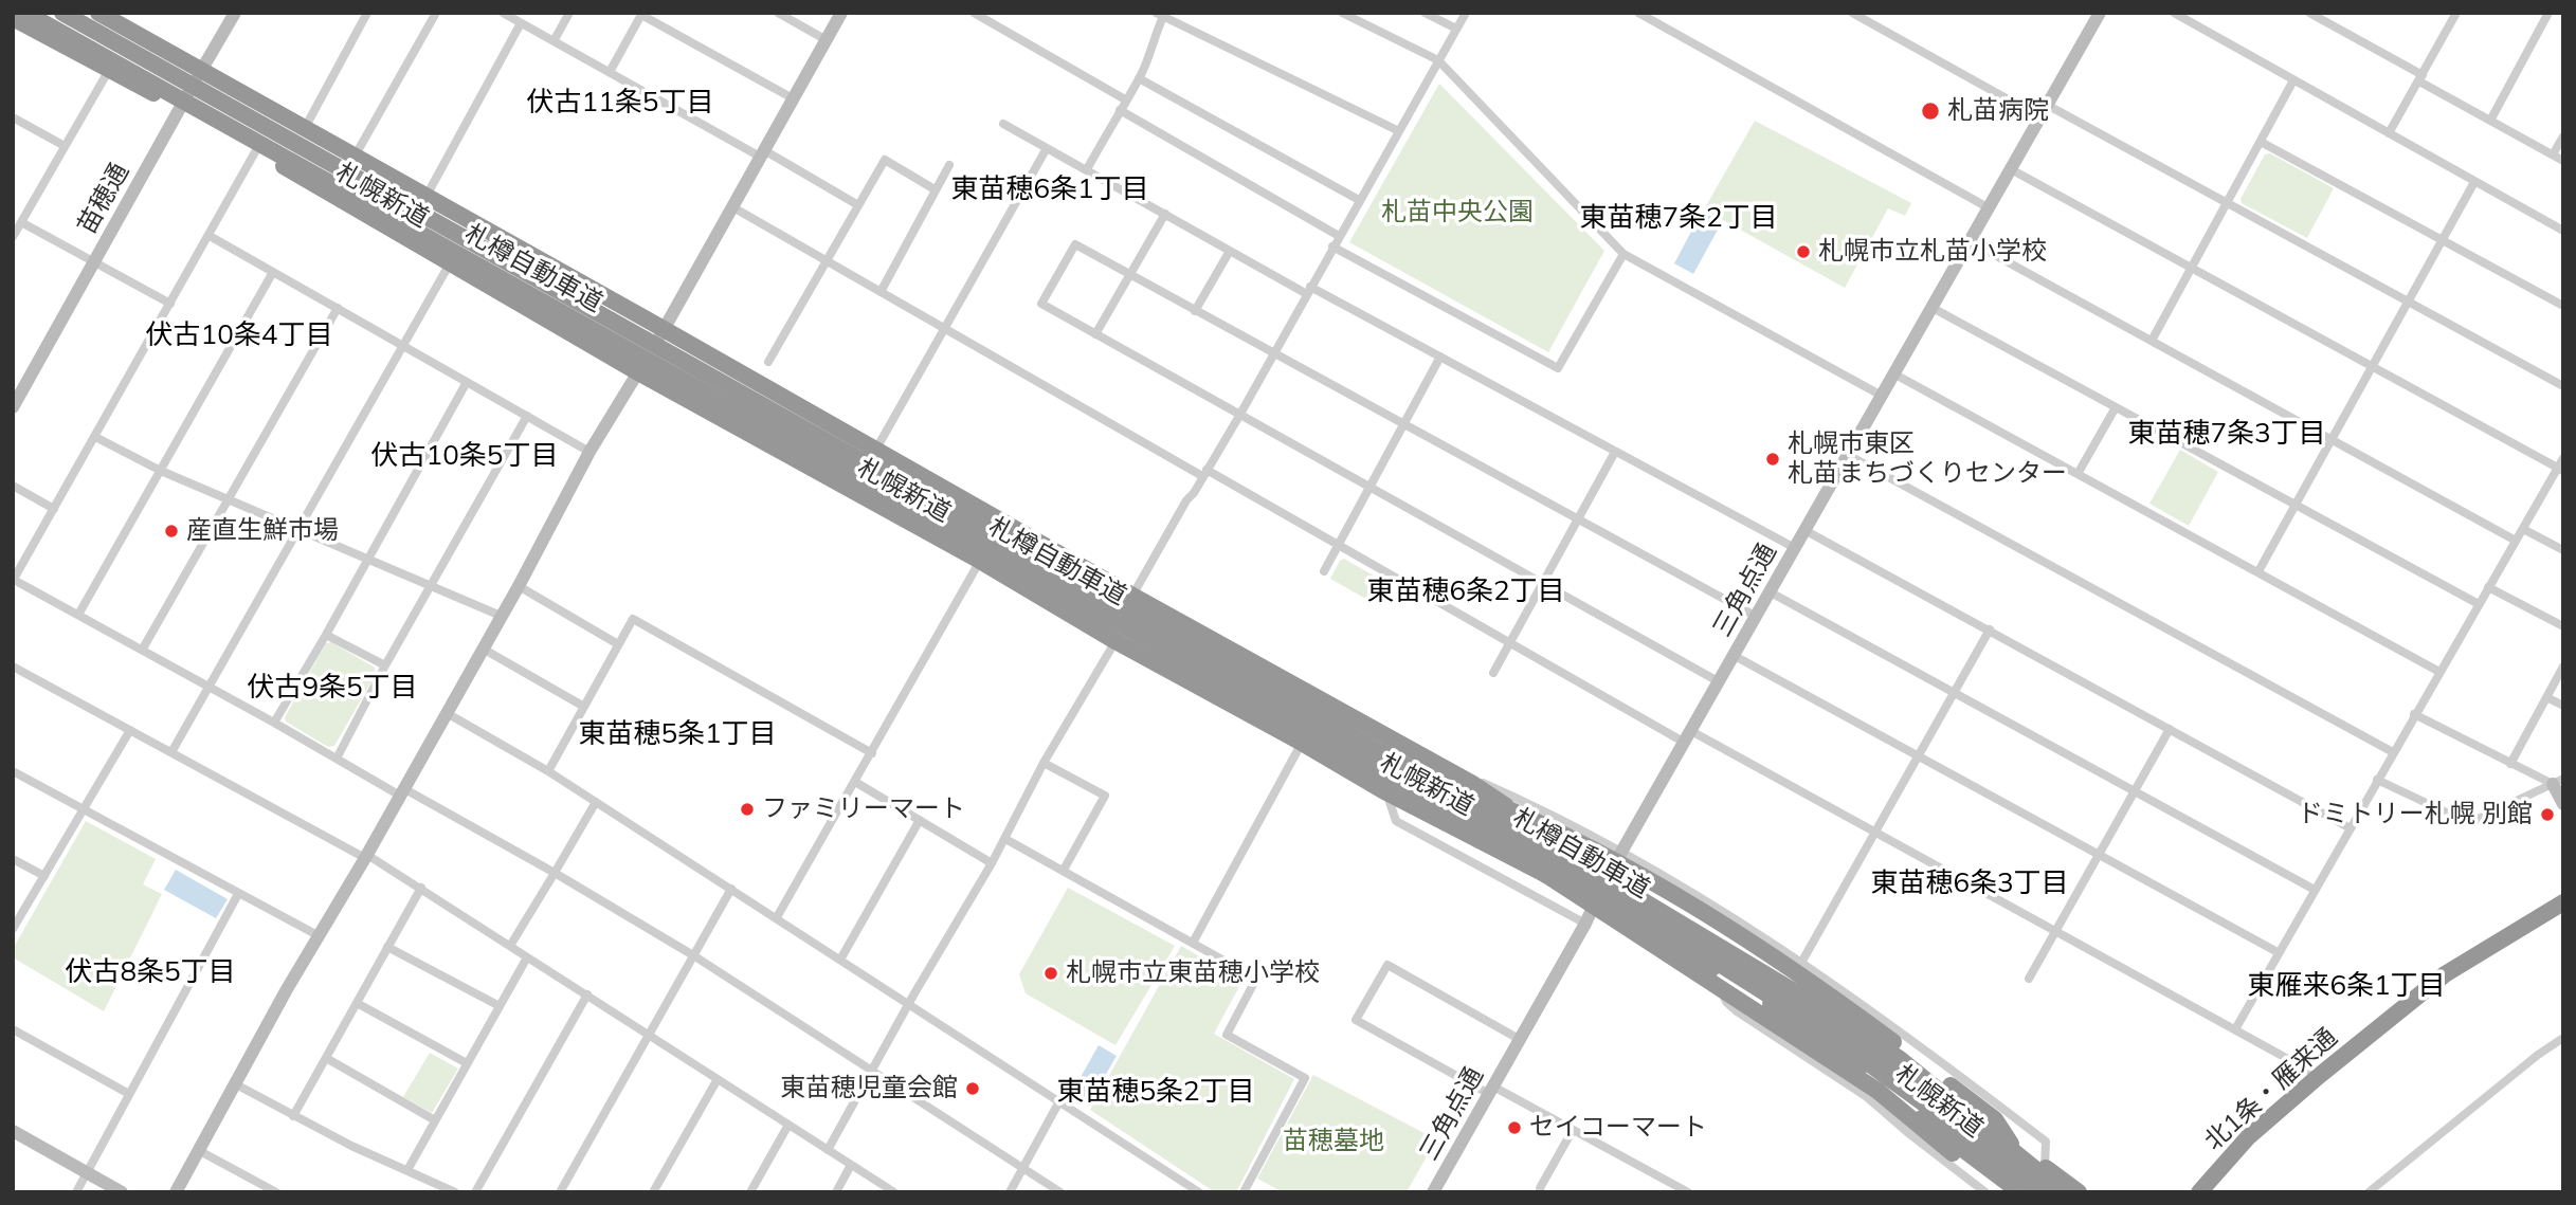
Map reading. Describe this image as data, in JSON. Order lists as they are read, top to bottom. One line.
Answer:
{"streets":{"highway":["札幌新道","札樽自動車道","北1条・雁来通"],"street":["苗穂通","三角点通"]},"crossings":[["札幌新道","苗穂通"],["札幌新道","三角点通"]],"districts":["伏古11条5丁目","東苗穂6条1丁目","東苗穂7条2丁目","伏古10条4丁目","東苗穂7条3丁目","伏古10条5丁目","東苗穂6条2丁目","伏古9条5丁目","東苗穂5条1丁目","東苗穂6条3丁目","伏古8条5丁目","東雁来6条1丁目","東苗穂5条2丁目"],"parks":["札苗中央公園","苗穂墓地"],"places":["札苗病院","札幌市立札苗小学校","札幌市東区 札苗まちづくりセンター","産直生鮮市場","ファミリーマート","ドミトリー札幌 別館","札幌市立東苗穂小学校","東苗穂児童会館","セイコーマート"]}
